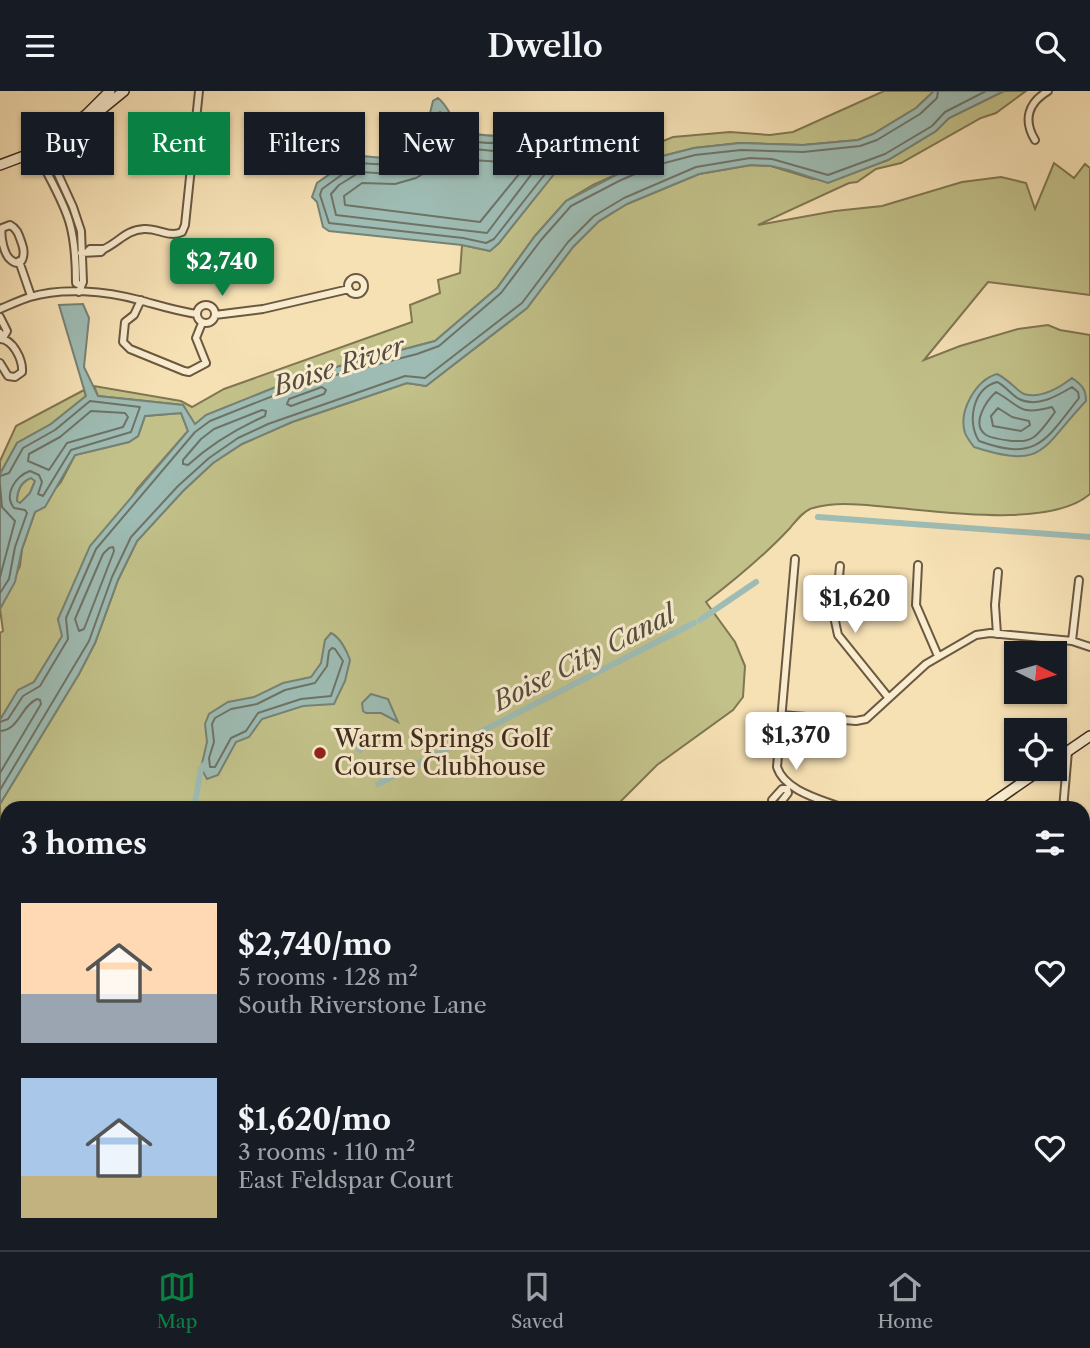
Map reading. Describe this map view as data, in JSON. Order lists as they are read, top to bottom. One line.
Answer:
{"water":["Boise River","Boise City Canal"],"places":["Warm Springs Golf Course Clubhouse"],"north":"right","page":{"header":"Dwello","chip":["Buy","Rent","Filters","New","Apartment"],"price":["$2,740","$1,620","$1,370"],"heading":"3 homes","list":[{"name":"$2,740/mo","note":"5 rooms · 128 m² · South Riverstone Lane"},{"name":"$1,620/mo","note":"3 rooms · 110 m² · East Feldspar Court"}],"tabs":["Map","Saved","Home"]}}
